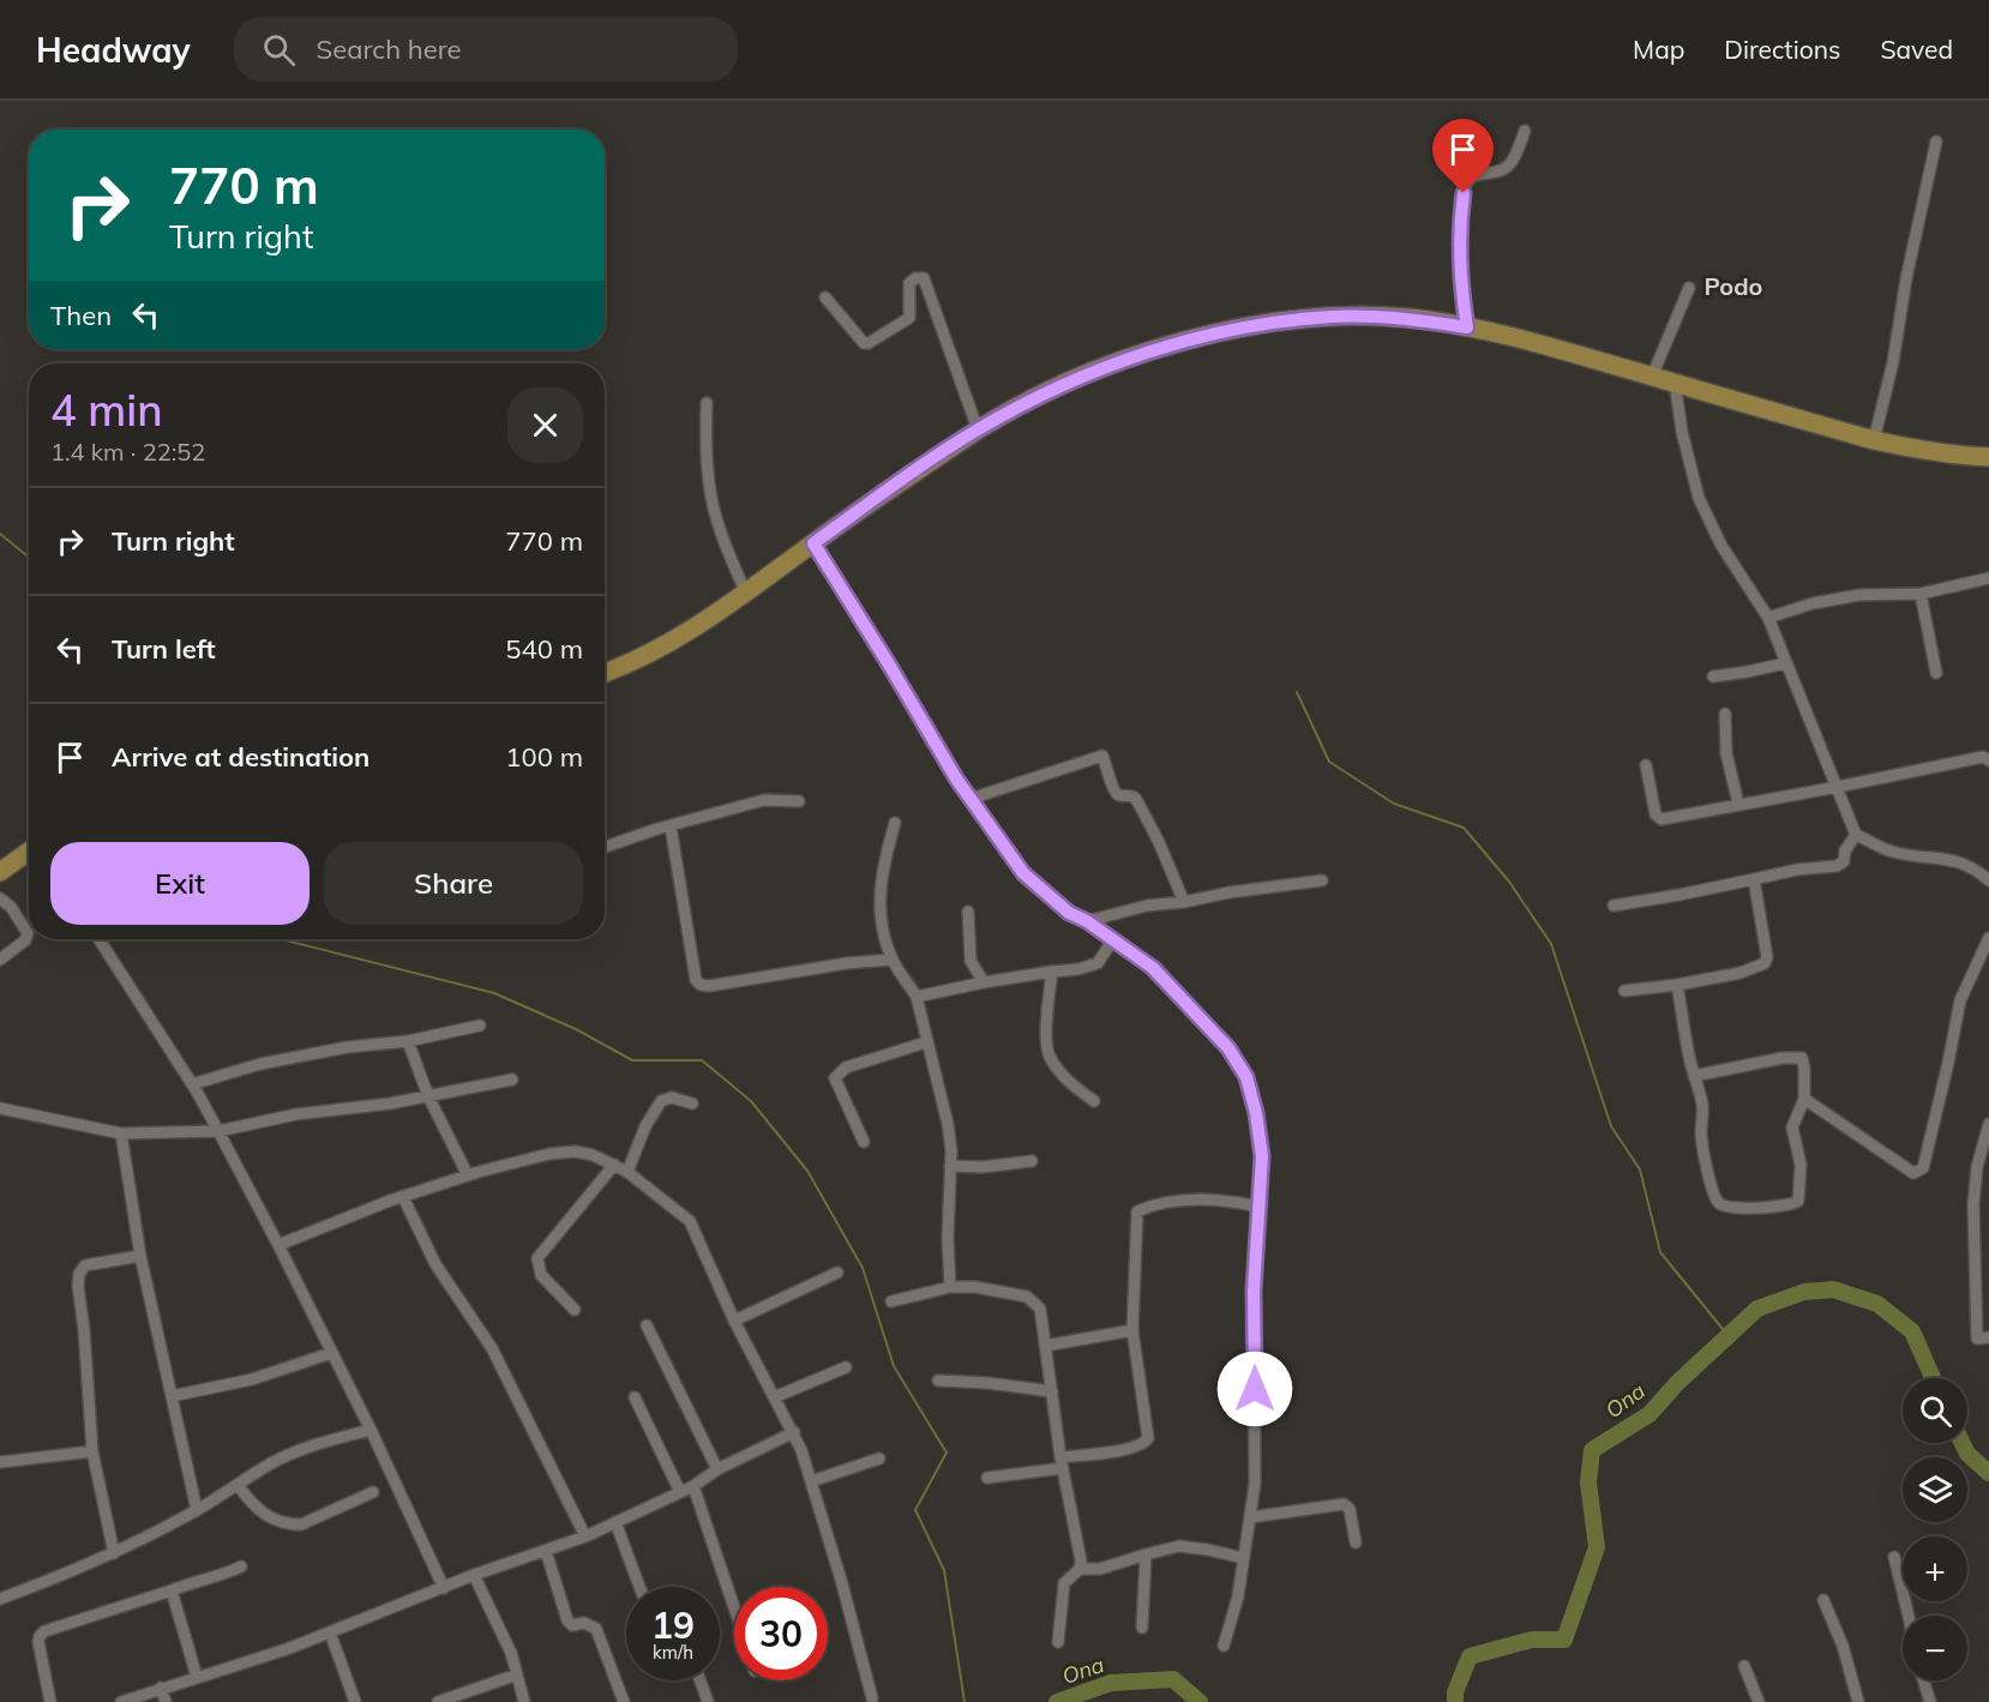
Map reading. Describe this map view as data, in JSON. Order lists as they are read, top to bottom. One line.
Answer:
{"districts":["Podo"],"water":["Ona"],"page":{"header":"Headway","search":"Search here","nav":["Map","Directions","Saved"],"turn":["770 m","Turn right"],"then":"Then","heading":["4 min","1.4 km · 22:52"],"list":[{"name":"Turn right","value":"770 m"},{"name":"Turn left","value":"540 m"},{"name":"Arrive at destination","value":"100 m"}],"buttons":["Exit","Share"],"map_buttons":["+","−"],"speed":"19 km/h","limit":"30"}}
